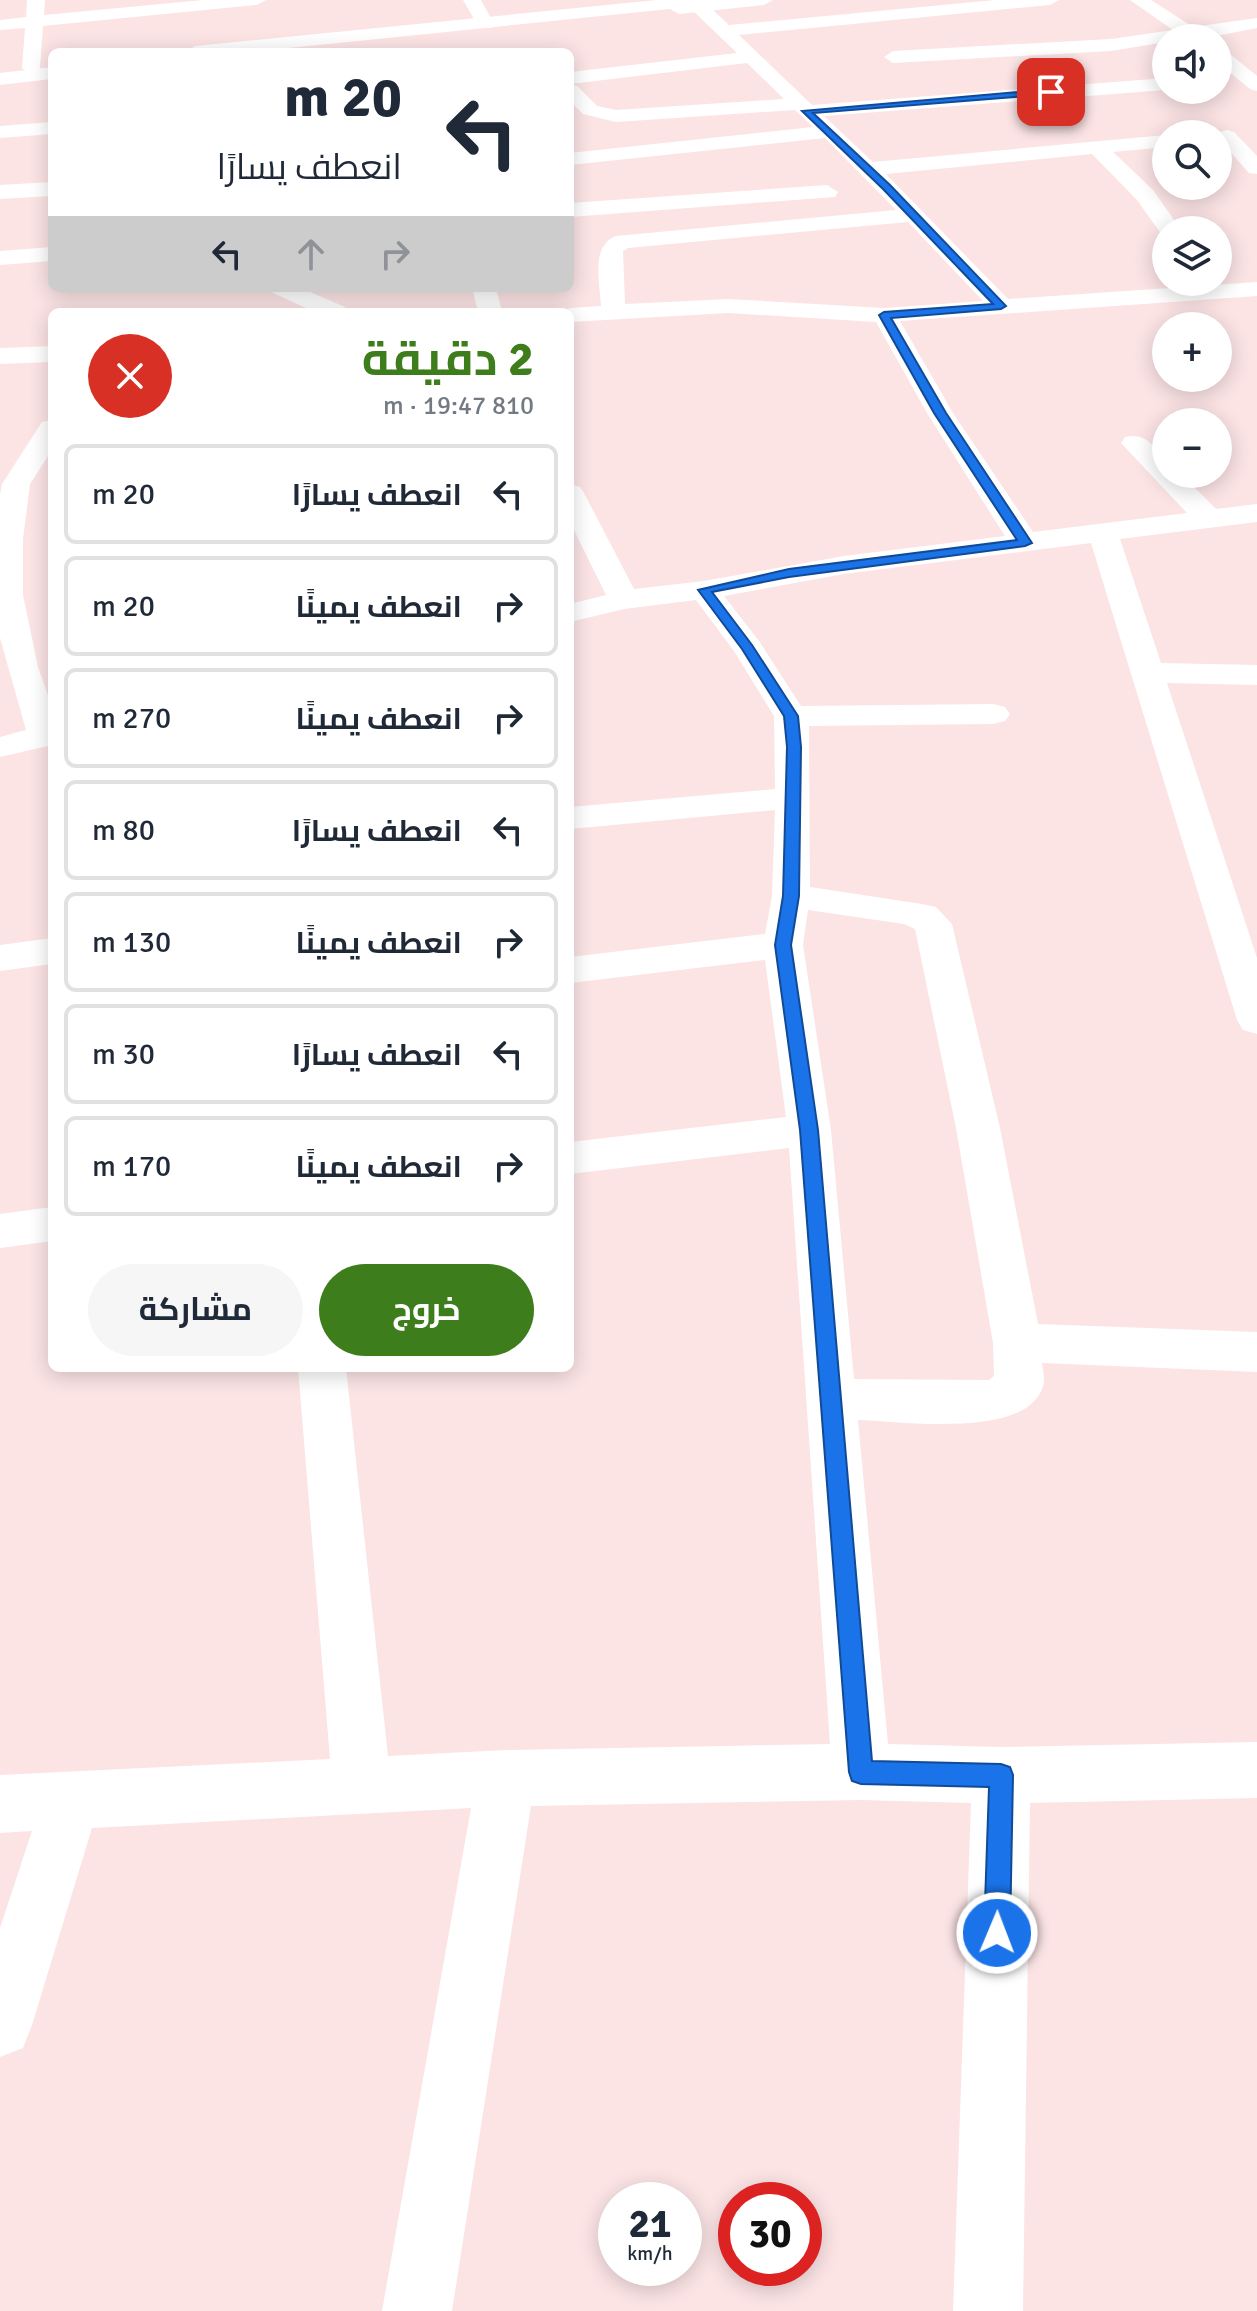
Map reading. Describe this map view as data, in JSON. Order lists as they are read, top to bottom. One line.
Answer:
{"page":{"map_buttons":["+","−"],"turn":["20 m","انعطف يسارًا"],"heading":["2 دقيقة","810 m · 19:47"],"list":[{"name":"انعطف يسارًا","value":"20 m"},{"name":"انعطف يمينًا","value":"20 m"},{"name":"انعطف يمينًا","value":"270 m"},{"name":"انعطف يسارًا","value":"80 m"},{"name":"انعطف يمينًا","value":"130 m"},{"name":"انعطف يسارًا","value":"30 m"},{"name":"انعطف يمينًا","value":"170 m"}],"buttons":["خروج","مشاركة"],"speed":"21 km/h","limit":"30"}}
